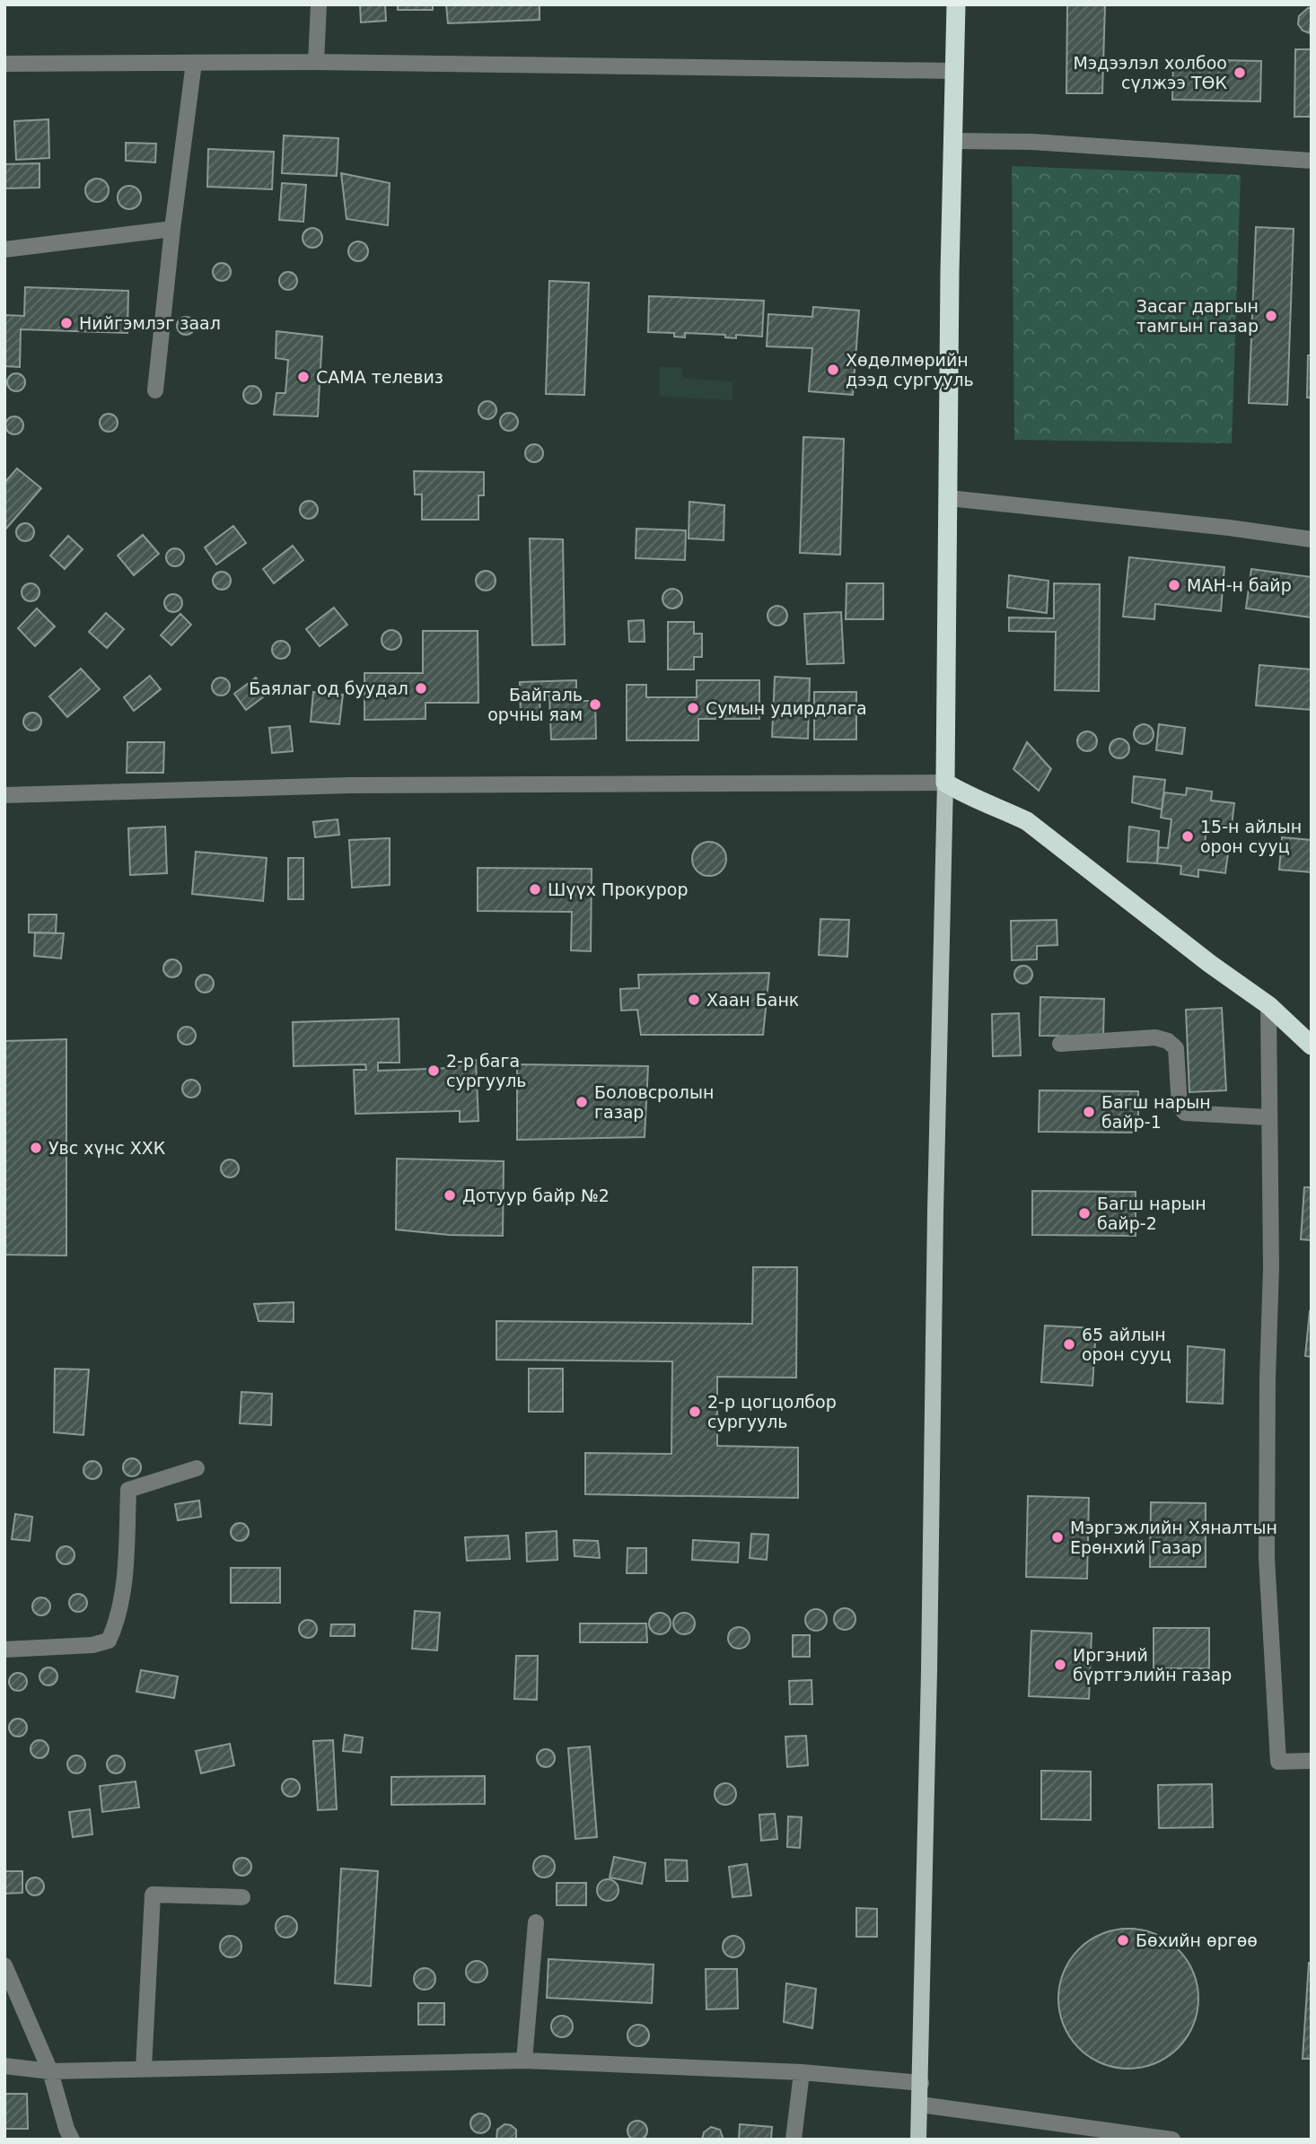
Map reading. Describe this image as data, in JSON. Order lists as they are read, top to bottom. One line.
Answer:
{"places":["Мэдээлэл холбоо сүлжээ ТӨК","Засаг даргын тамгын газар","Нийгэмлэг заал","Хөдөлмөрийн дээд сургууль","САМА телевиз","МАН-н байр","Баялаг од буудал","Байгаль орчны яам","Сумын удирдлага","15-н айлын орон сууц","Шүүх Прокурор","Хаан Банк","2-р бага сургууль","Боловсролын газар","Багш нарын байр-1","Увс хүнс ХХК","Дотуур байр №2","Багш нарын байр-2","65 айлын орон сууц","2-р цогцолбор сургууль","Мэргэжлийн Хяналтын Ерөнхий Газар","Иргэний бүртгэлийн газар","Бөхийн өргөө"]}
